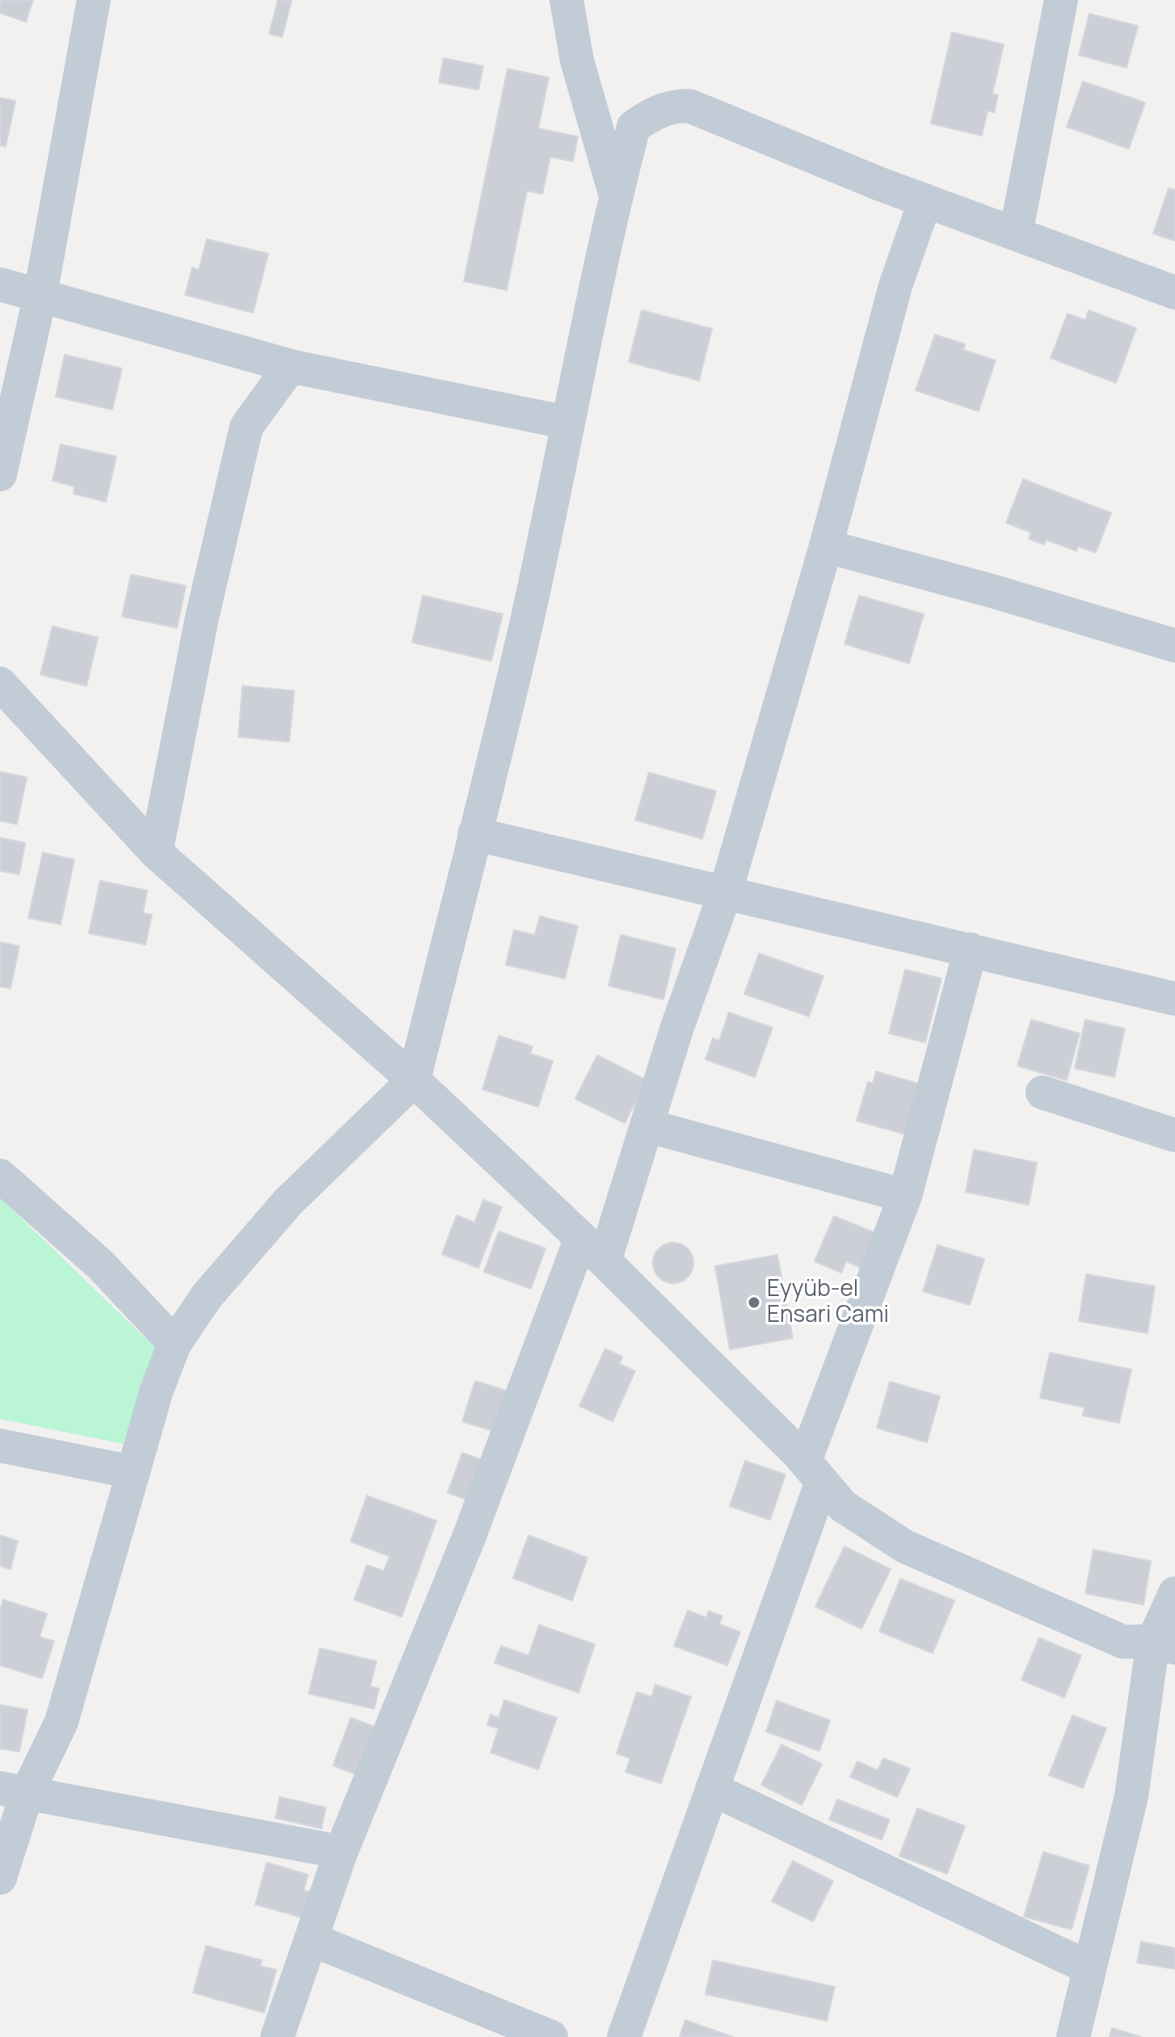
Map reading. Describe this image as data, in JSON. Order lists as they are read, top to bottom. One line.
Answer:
{"places":["Eyyüb-el Ensari Cami"]}
